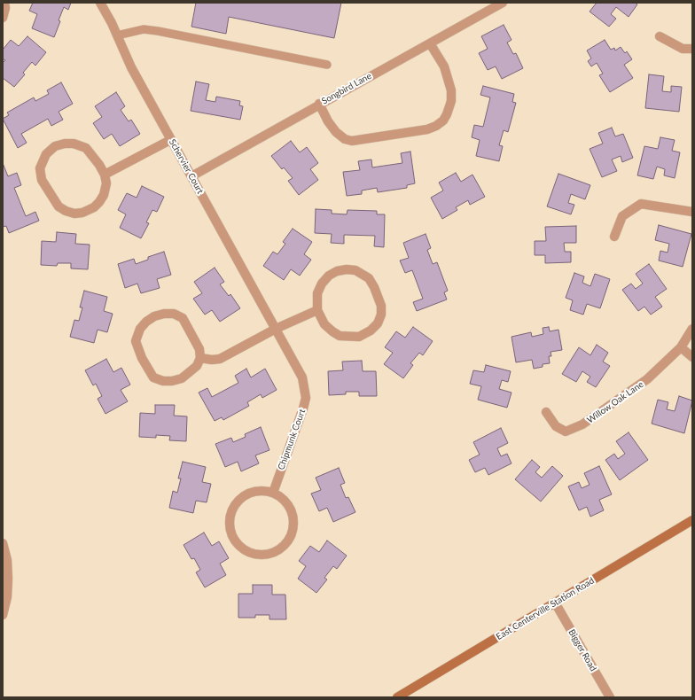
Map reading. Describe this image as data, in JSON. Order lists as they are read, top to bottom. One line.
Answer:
{"streets":{"street":["Songbird Lane","Schervier Court","Willow Oak Lane","Chipmunk Court","East Centerville Station Road","Bigger Road"]},"crossings":[["Songbird Lane","Schervier Court"],["Schervier Court","Chipmunk Court"],["East Centerville Station Road","Bigger Road"]]}
